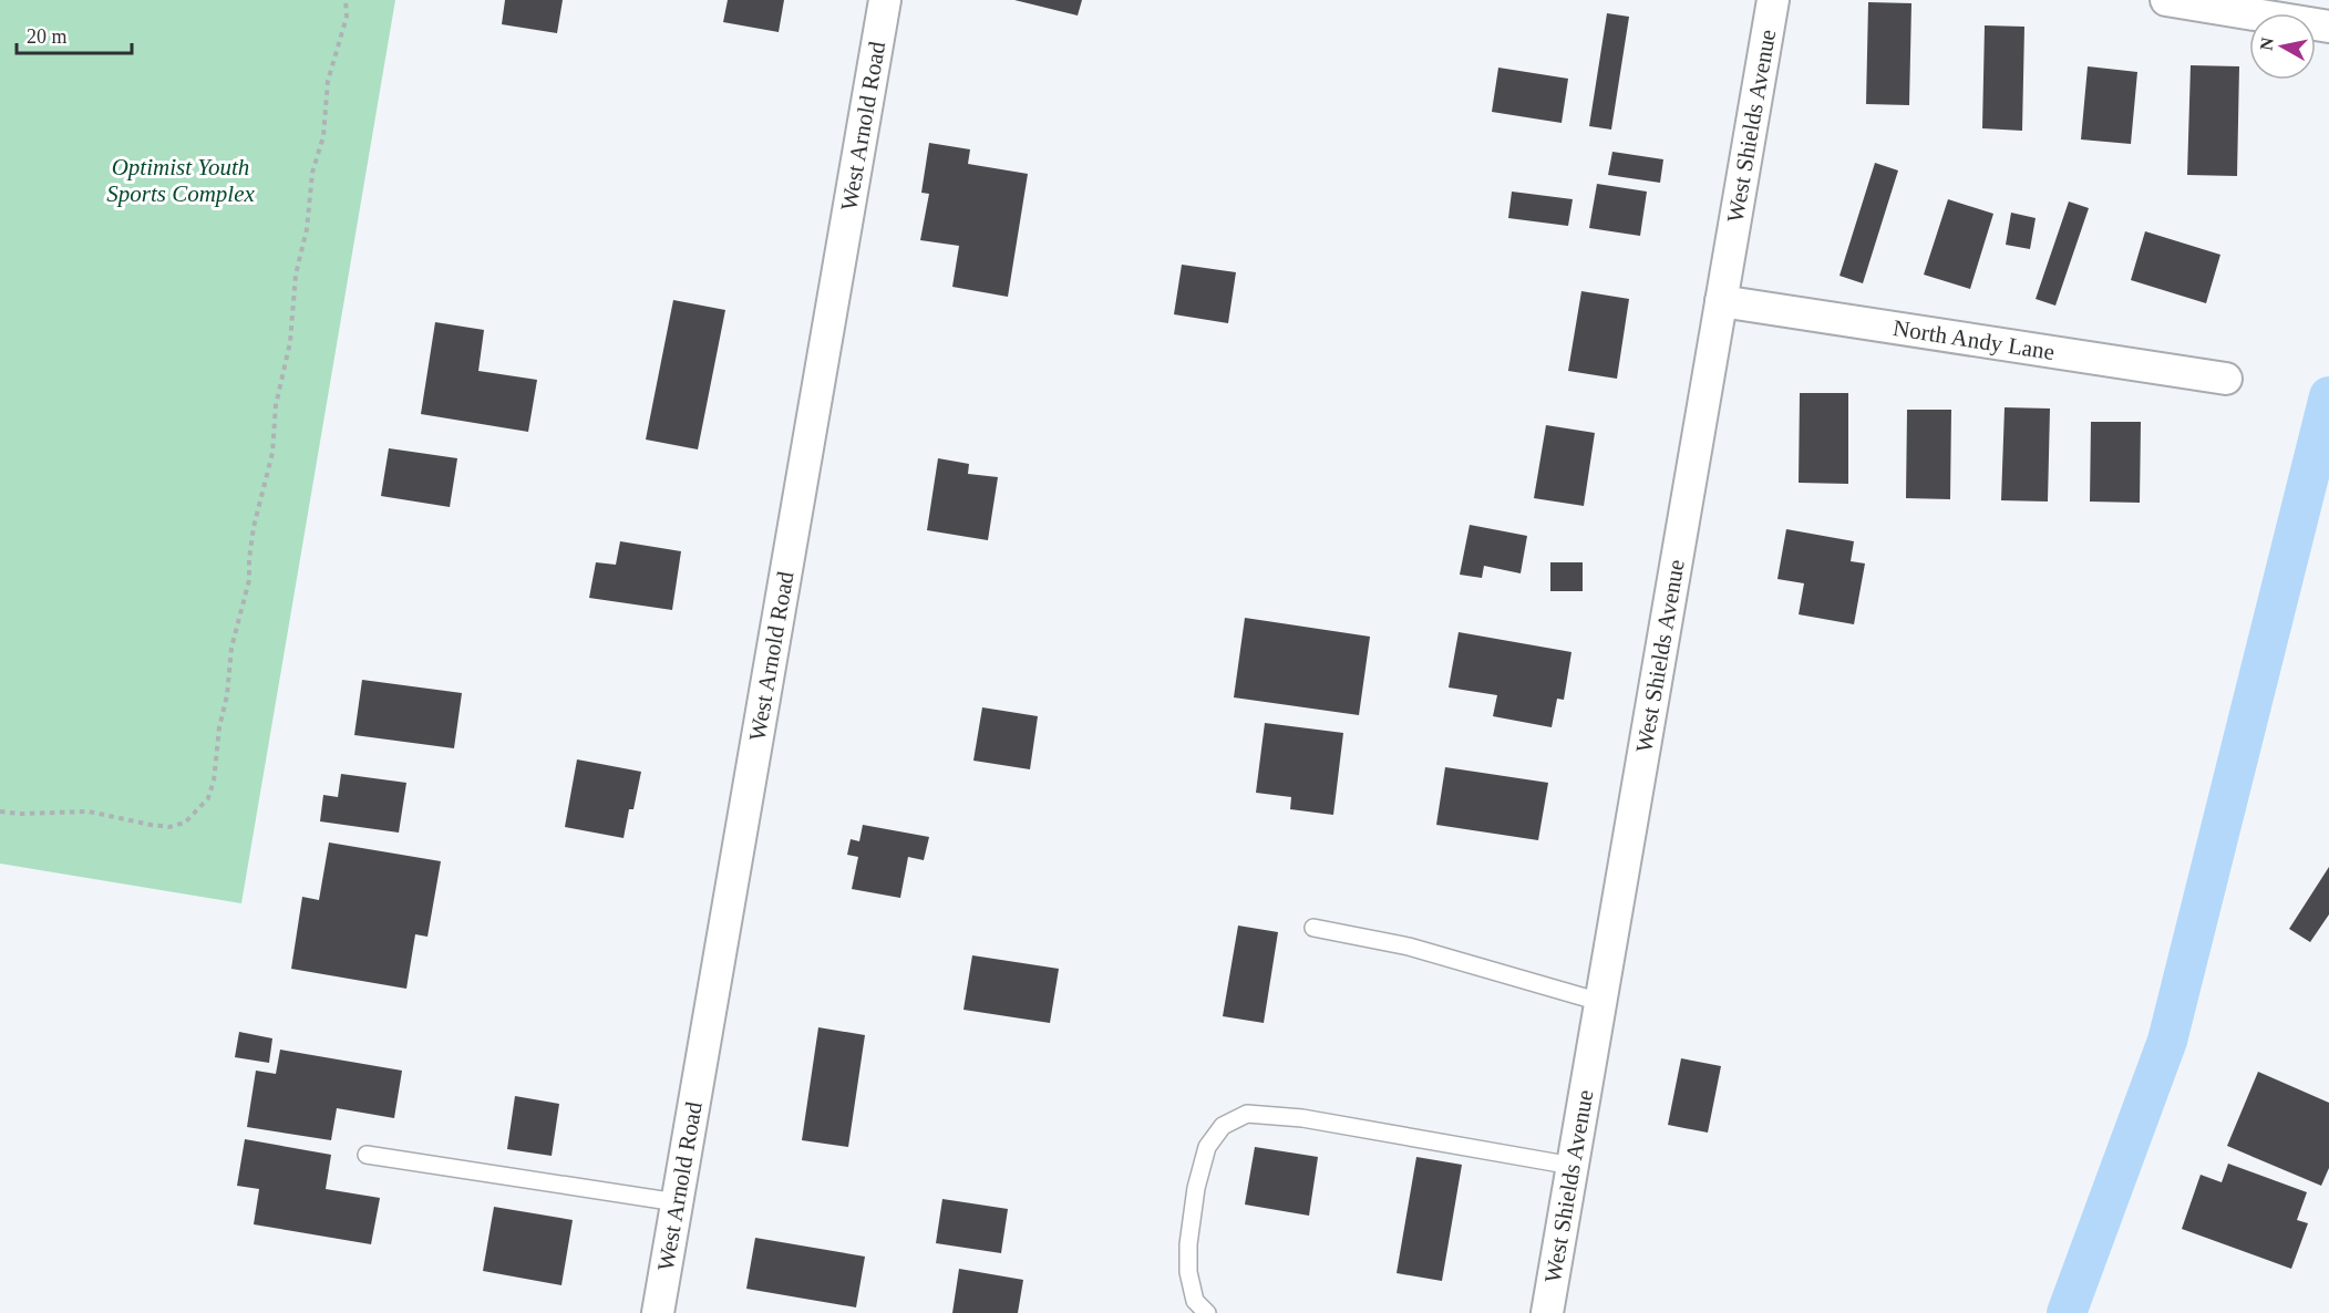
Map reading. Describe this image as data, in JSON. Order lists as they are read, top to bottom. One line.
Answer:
{"streets":{"street":["West Arnold Road","West Shields Avenue","North Andy Lane"]},"crossings":[["West Shields Avenue","North Andy Lane"]],"parks":["Optimist Youth Sports Complex"],"scale_bar":"20 m","north":"left"}
